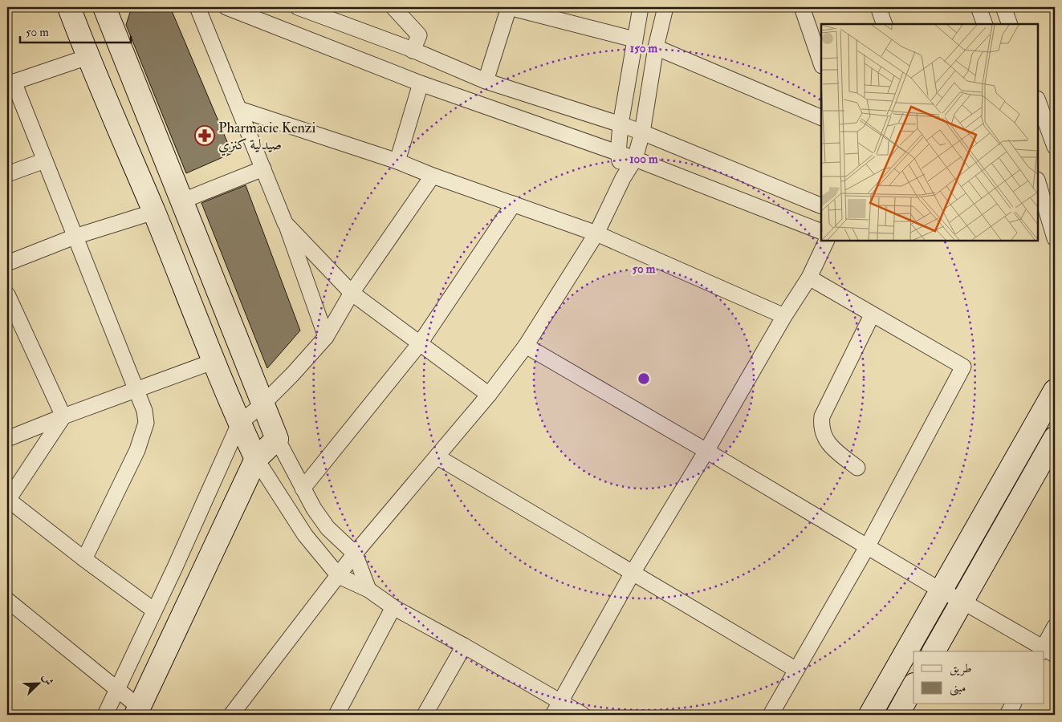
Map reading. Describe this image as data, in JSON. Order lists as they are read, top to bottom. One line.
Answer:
{"places":{"pharmacy":["Pharmacie Kenzi صيدلية كنزي"]},"legend":["طريق","مبنى"],"scale_bar":"50 m","north":"top right","rings":["150 m","100 m","50 m"]}
